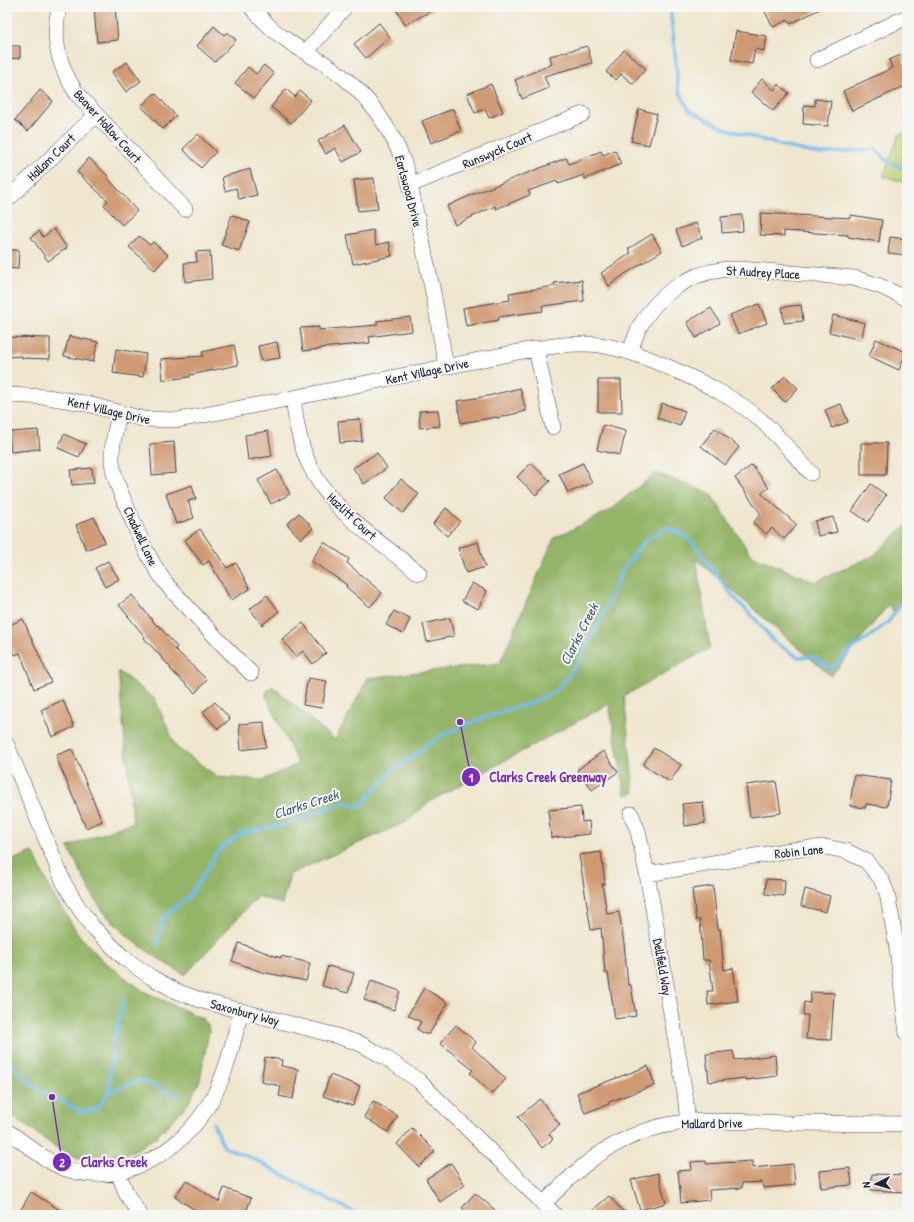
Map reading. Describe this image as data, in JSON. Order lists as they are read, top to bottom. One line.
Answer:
{"streets":{"street":["Beaver Hollow Court","Runswyck Court","Hallam Court","Earlswood Drive","St Audrey Place","Kent Village Drive","Hazlitt Court","Chadwell Lane","Robin Lane","Dellfield Way","Saxonbury Way","Mallard Drive"]},"crossings":[["Beaver Hollow Court","Hallam Court"],["Runswyck Court","Earlswood Drive"],["Earlswood Drive","Kent Village Drive"],["St Audrey Place","Kent Village Drive"],["Kent Village Drive","Hazlitt Court"],["Kent Village Drive","Chadwell Lane"],["Robin Lane","Dellfield Way"],["Dellfield Way","Mallard Drive"],["Saxonbury Way","Mallard Drive"]],"water":["Clarks Creek"],"places":["Clarks Creek Greenway","Clarks Creek"],"north":"left"}
